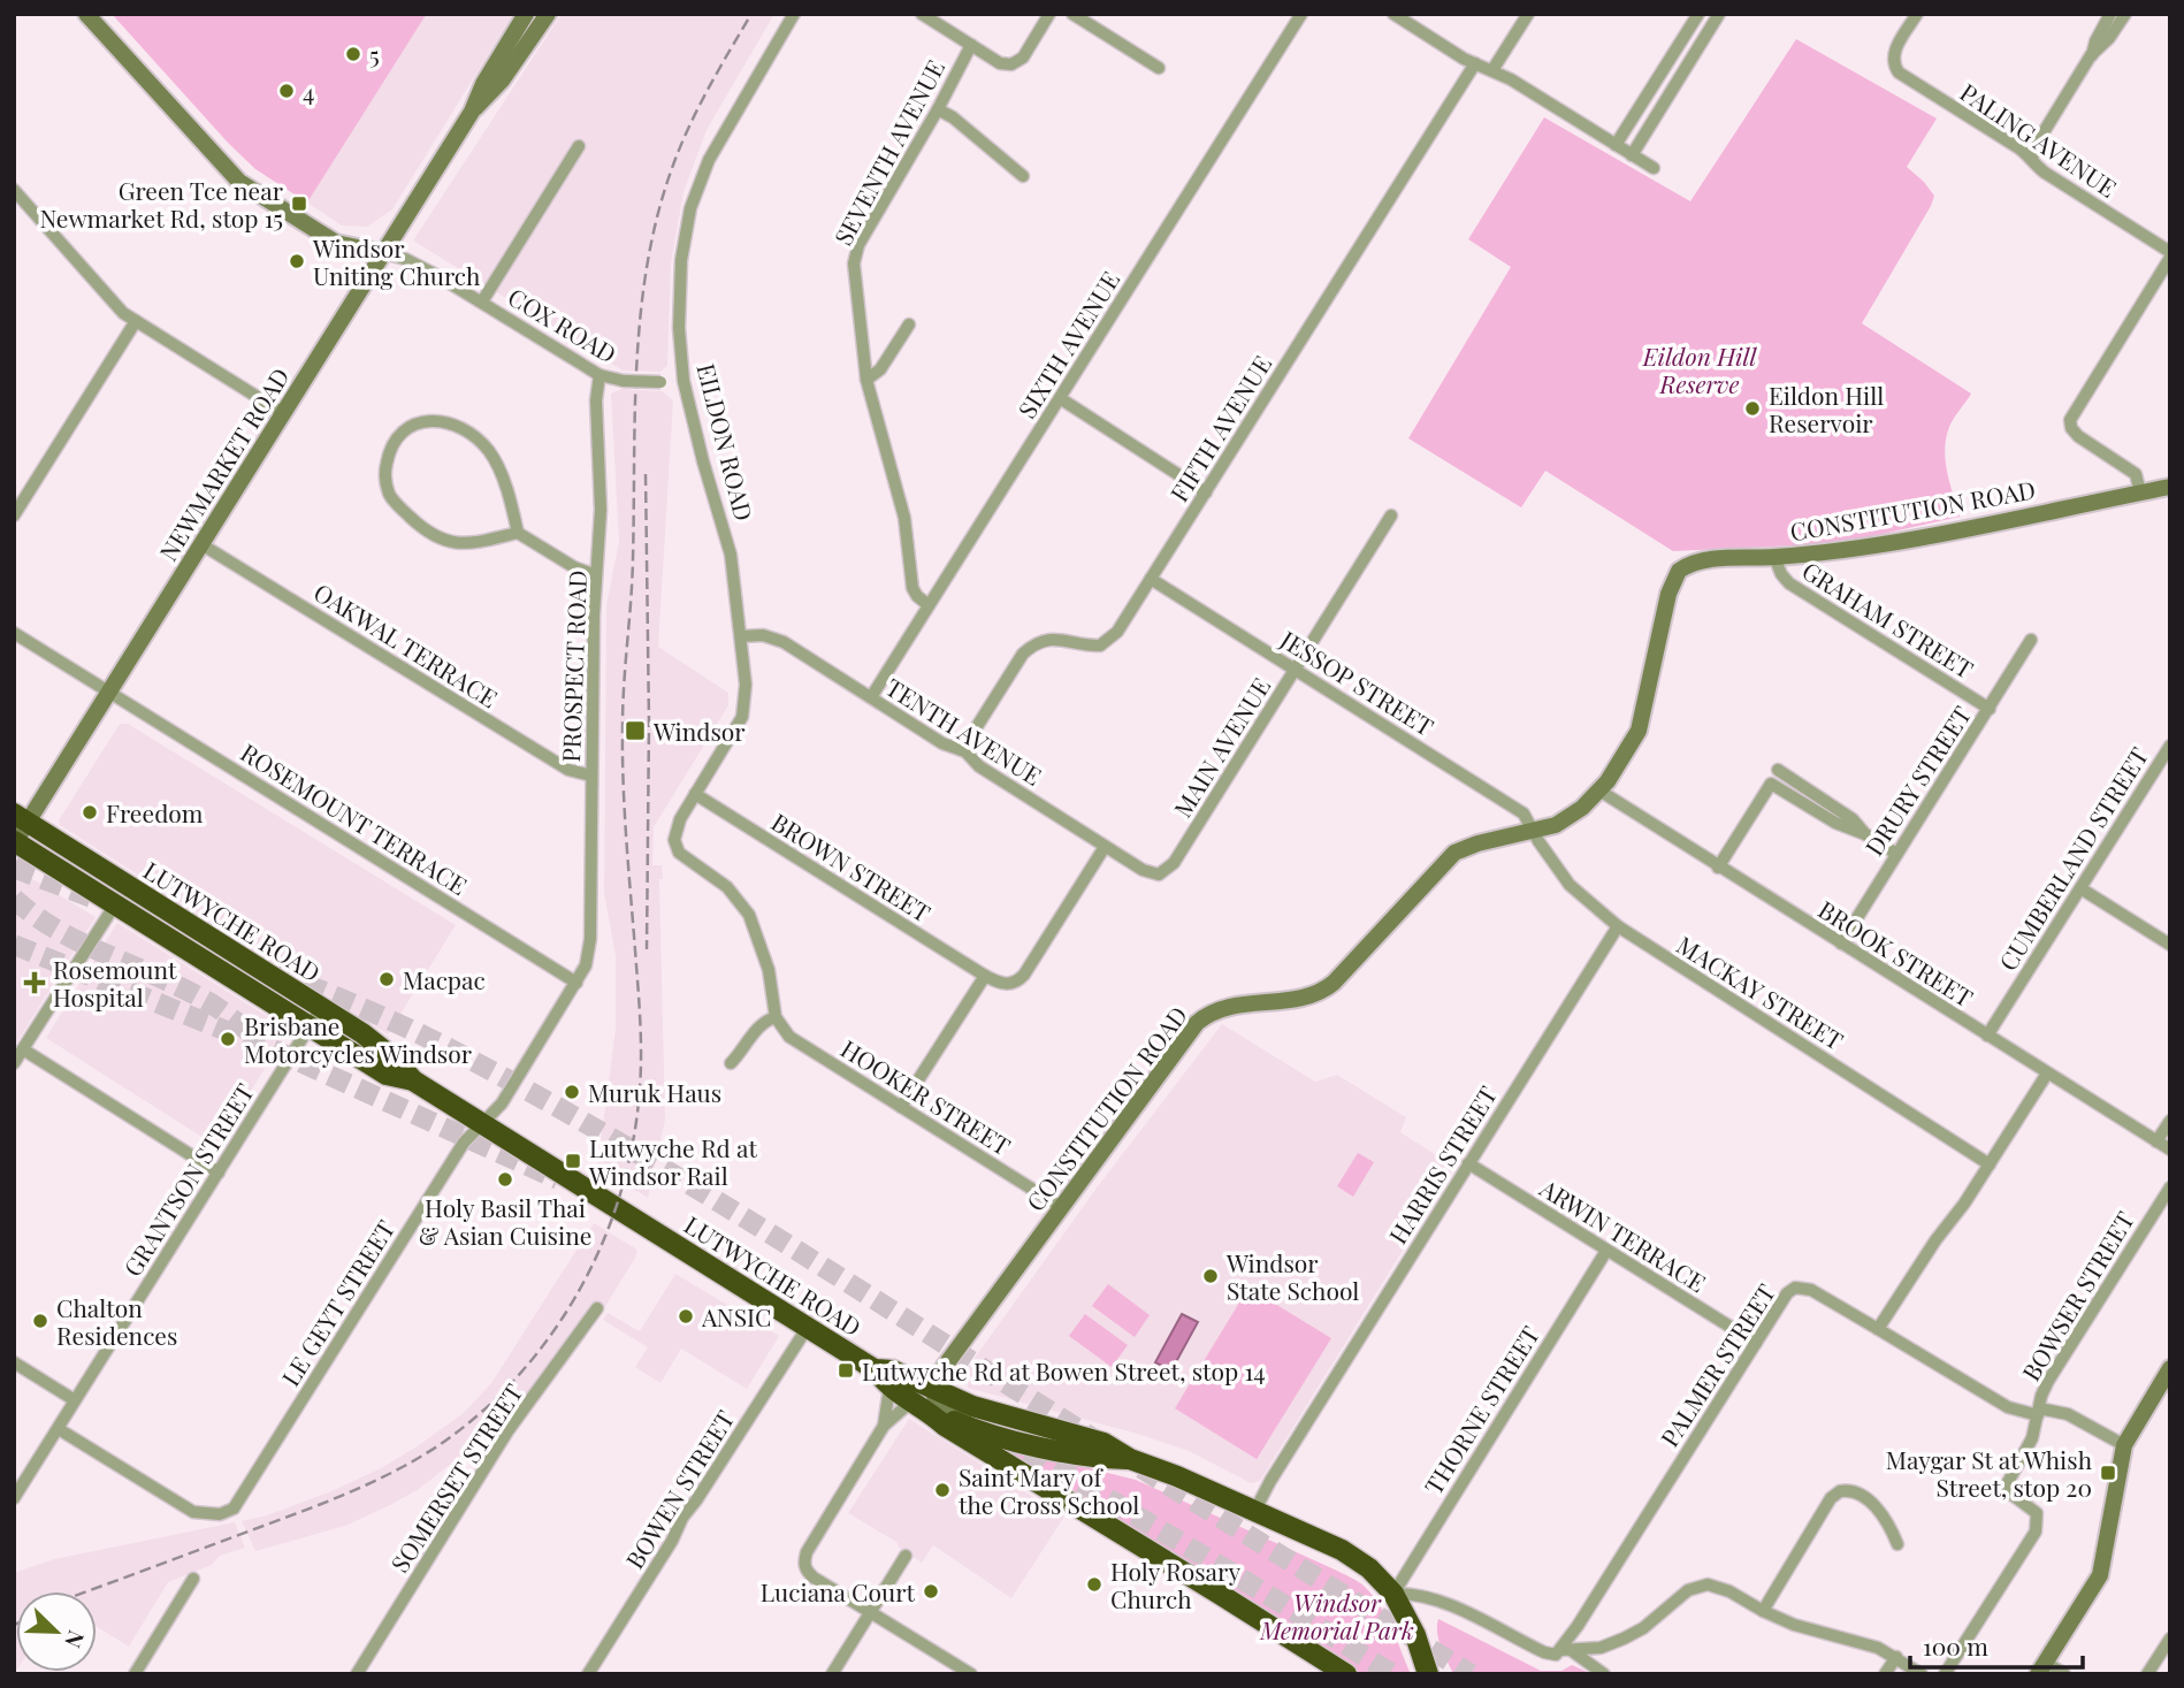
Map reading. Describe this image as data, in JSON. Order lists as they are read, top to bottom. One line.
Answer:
{"streets":{"highway":["LUTWYCHE ROAD"],"street":["PALING AVENUE","SEVENTH AVENUE","COX ROAD","SIXTH AVENUE","FIFTH AVENUE","EILDON ROAD","NEWMARKET ROAD","CONSTITUTION ROAD","GRAHAM STREET","OAKWAL TERRACE","PROSPECT ROAD","JESSOP STREET","TENTH AVENUE","MAIN AVENUE","DRURY STREET","ROSEMOUNT TERRACE","CUMBERLAND STREET","BROWN STREET","BROOK STREET","MACKAY STREET","HOOKER STREET","HARRIS STREET","GRANTSON STREET","ARWIN TERRACE","BOWSER STREET","LE GEYT STREET","PALMER STREET","THORNE STREET","SOMERSET STREET","BOWEN STREET"]},"crossings":[["SEVENTH AVENUE","SIXTH AVENUE"],["COX ROAD","EILDON ROAD"],["COX ROAD","NEWMARKET ROAD"],["COX ROAD","PROSPECT ROAD"],["SIXTH AVENUE","TENTH AVENUE"],["FIFTH AVENUE","JESSOP STREET"],["FIFTH AVENUE","TENTH AVENUE"],["EILDON ROAD","TENTH AVENUE"],["EILDON ROAD","BROWN STREET"],["EILDON ROAD","HOOKER STREET"],["NEWMARKET ROAD","OAKWAL TERRACE"],["NEWMARKET ROAD","ROSEMOUNT TERRACE"],["NEWMARKET ROAD","LUTWYCHE ROAD"],["CONSTITUTION ROAD","GRAHAM STREET"],["CONSTITUTION ROAD","JESSOP STREET"],["CONSTITUTION ROAD","LUTWYCHE ROAD"],["CONSTITUTION ROAD","BROOK STREET"],["CONSTITUTION ROAD","MACKAY STREET"],["CONSTITUTION ROAD","HOOKER STREET"],["GRAHAM STREET","DRURY STREET"],["OAKWAL TERRACE","PROSPECT ROAD"],["PROSPECT ROAD","ROSEMOUNT TERRACE"],["JESSOP STREET","MAIN AVENUE"],["JESSOP STREET","MACKAY STREET"],["TENTH AVENUE","MAIN AVENUE"],["DRURY STREET","BROOK STREET"],["CUMBERLAND STREET","BROOK STREET"],["LUTWYCHE ROAD","HARRIS STREET"],["LUTWYCHE ROAD","GRANTSON STREET"],["LUTWYCHE ROAD","LE GEYT STREET"],["LUTWYCHE ROAD","THORNE STREET"],["LUTWYCHE ROAD","BOWEN STREET"],["MACKAY STREET","HARRIS STREET"],["HARRIS STREET","ARWIN TERRACE"],["GRANTSON STREET","LE GEYT STREET"],["ARWIN TERRACE","PALMER STREET"],["ARWIN TERRACE","THORNE STREET"]],"parks":["Eildon Hill Reserve","Windsor Memorial Park"],"places":{"other":["5","4","Windsor Uniting Church","Eildon Hill Reservoir","Freedom","Macpac","Brisbane Motorcycles Windsor","Muruk Haus","Holy Basil Thai & Asian Cuisine","Windsor State School","ANSIC","Chalton Residences","Saint Mary of the Cross School","Holy Rosary Church","Luciana Court"],"transit":["Green Tce near Newmarket Rd, stop 15","Windsor","Lutwyche Rd at Windsor Rail","Lutwyche Rd at Bowen Street, stop 14","Maygar St at Whish Street, stop 20"],"health":["Rosemount Hospital"]},"scale_bar":"100 m","north":"bottom right"}
